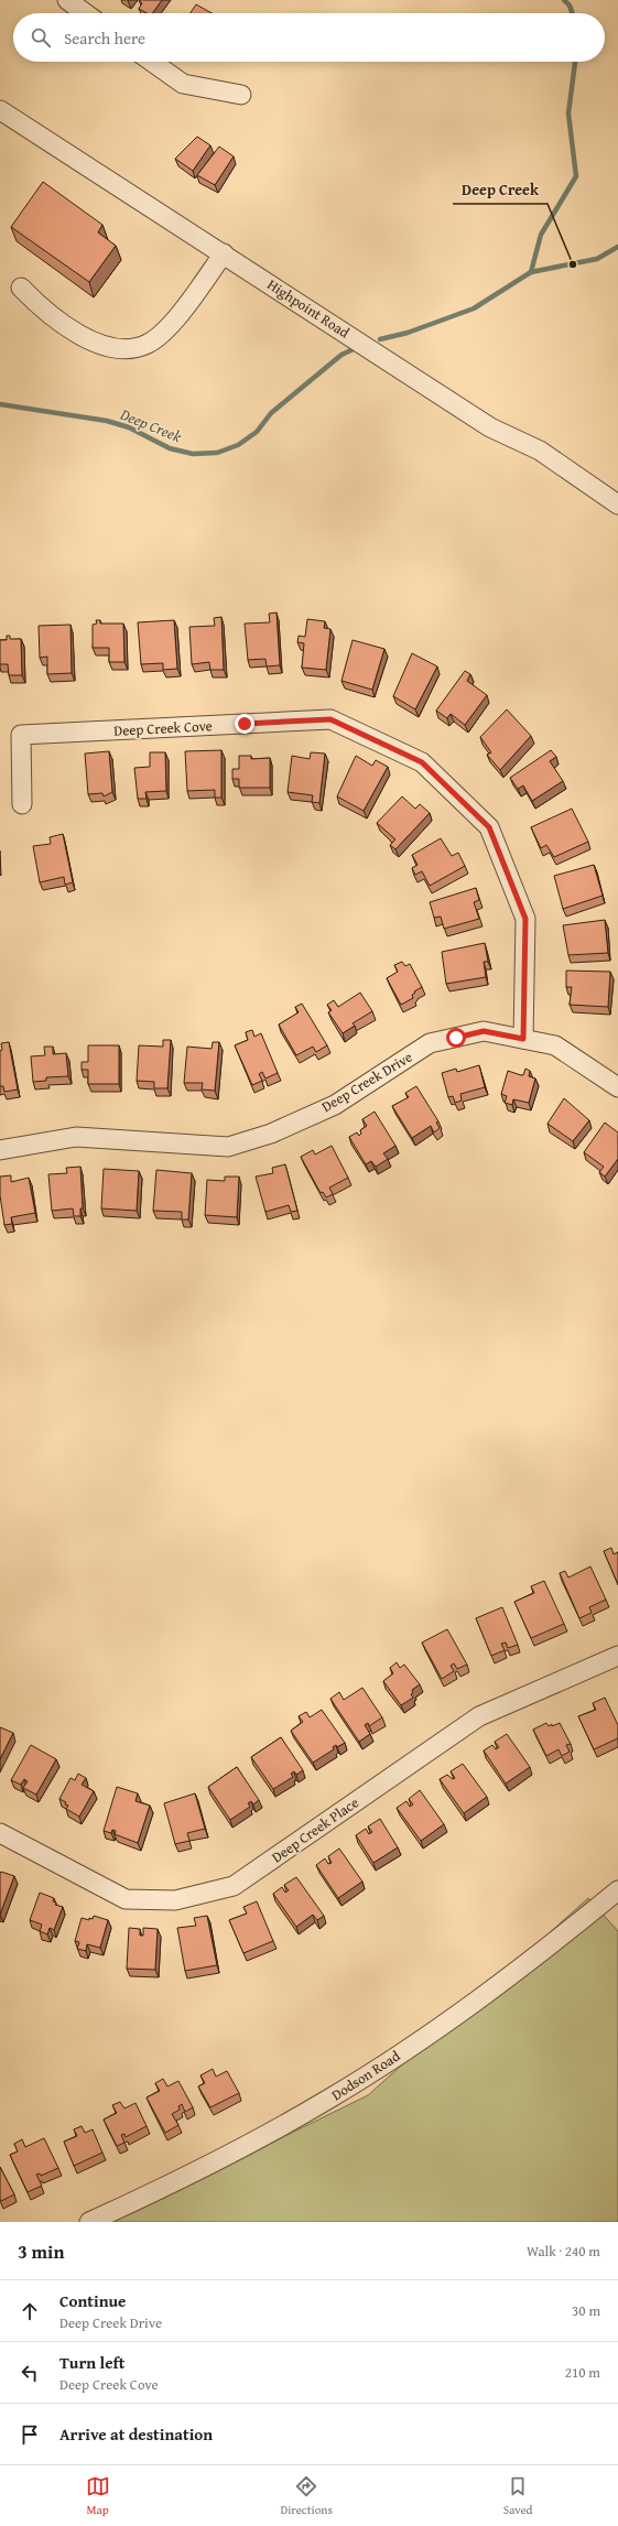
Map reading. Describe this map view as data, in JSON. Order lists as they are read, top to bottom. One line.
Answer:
{"streets":{"street":["Highpoint Road","Deep Creek Cove","Deep Creek Drive","Deep Creek Place","Dodson Road"]},"crossings":[["Deep Creek Cove","Deep Creek Drive"]],"water":["Deep Creek"],"places":["Deep Creek"],"page":{"search":"Search here","heading":["3 min","Walk · 240 m"],"list":[["Continue","Deep Creek Drive","30 m"],["Turn left","Deep Creek Cove","210 m"],"Arrive at destination"],"nav":["Map","Directions","Saved"]}}
